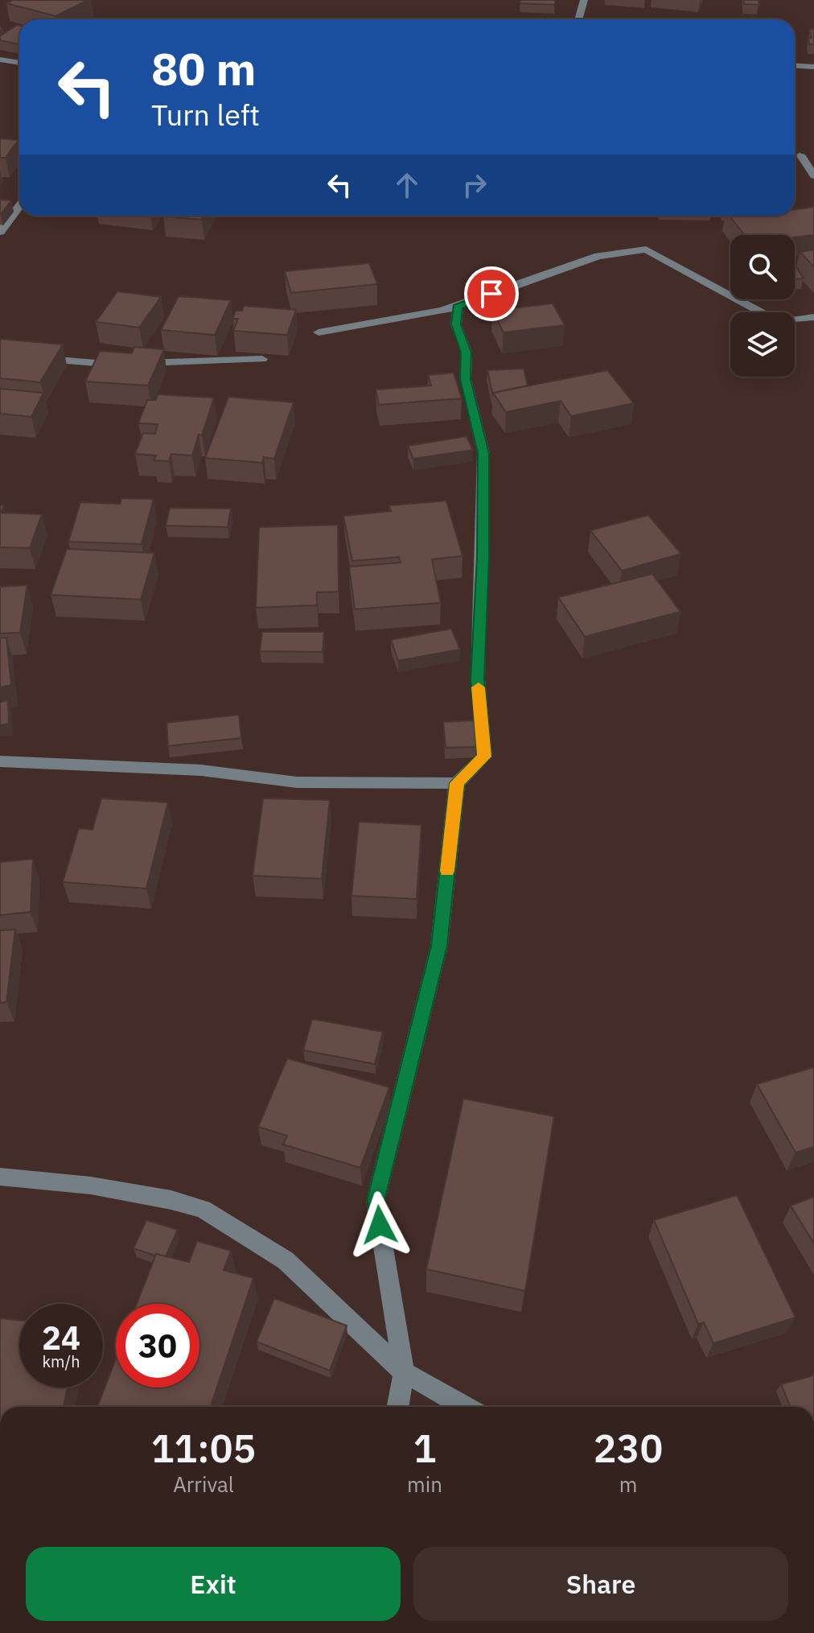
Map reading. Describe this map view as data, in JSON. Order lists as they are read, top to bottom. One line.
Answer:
{"page":{"turn":["80 m","Turn left"],"speed":"24 km/h","limit":"30","eta":["11:05","Arrival","1","min","230","m"],"buttons":["Exit","Share"]}}
